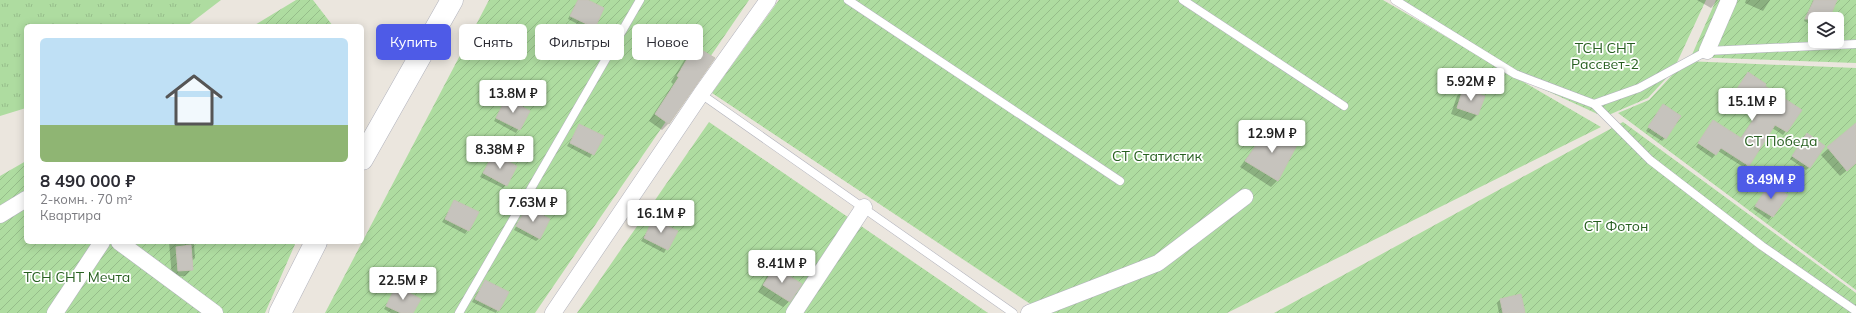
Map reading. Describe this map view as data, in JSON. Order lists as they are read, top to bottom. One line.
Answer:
{"parks":["ТСН СНТ Рассвет-2","СТ Победа","СТ Статистик","СТ Фотон","ТСН СНТ Мечта"],"page":{"chip":["Купить","Снять","Фильтры","Новое"],"list":[{"name":"8 490 000 ₽","note":"2-комн. · 70 m² · Квартира"}],"price":["5.92M ₽","13.8M ₽","15.1M ₽","12.9M ₽","8.38M ₽","8.49M ₽","7.63M ₽","16.1M ₽","8.41M ₽","22.5M ₽"]}}
